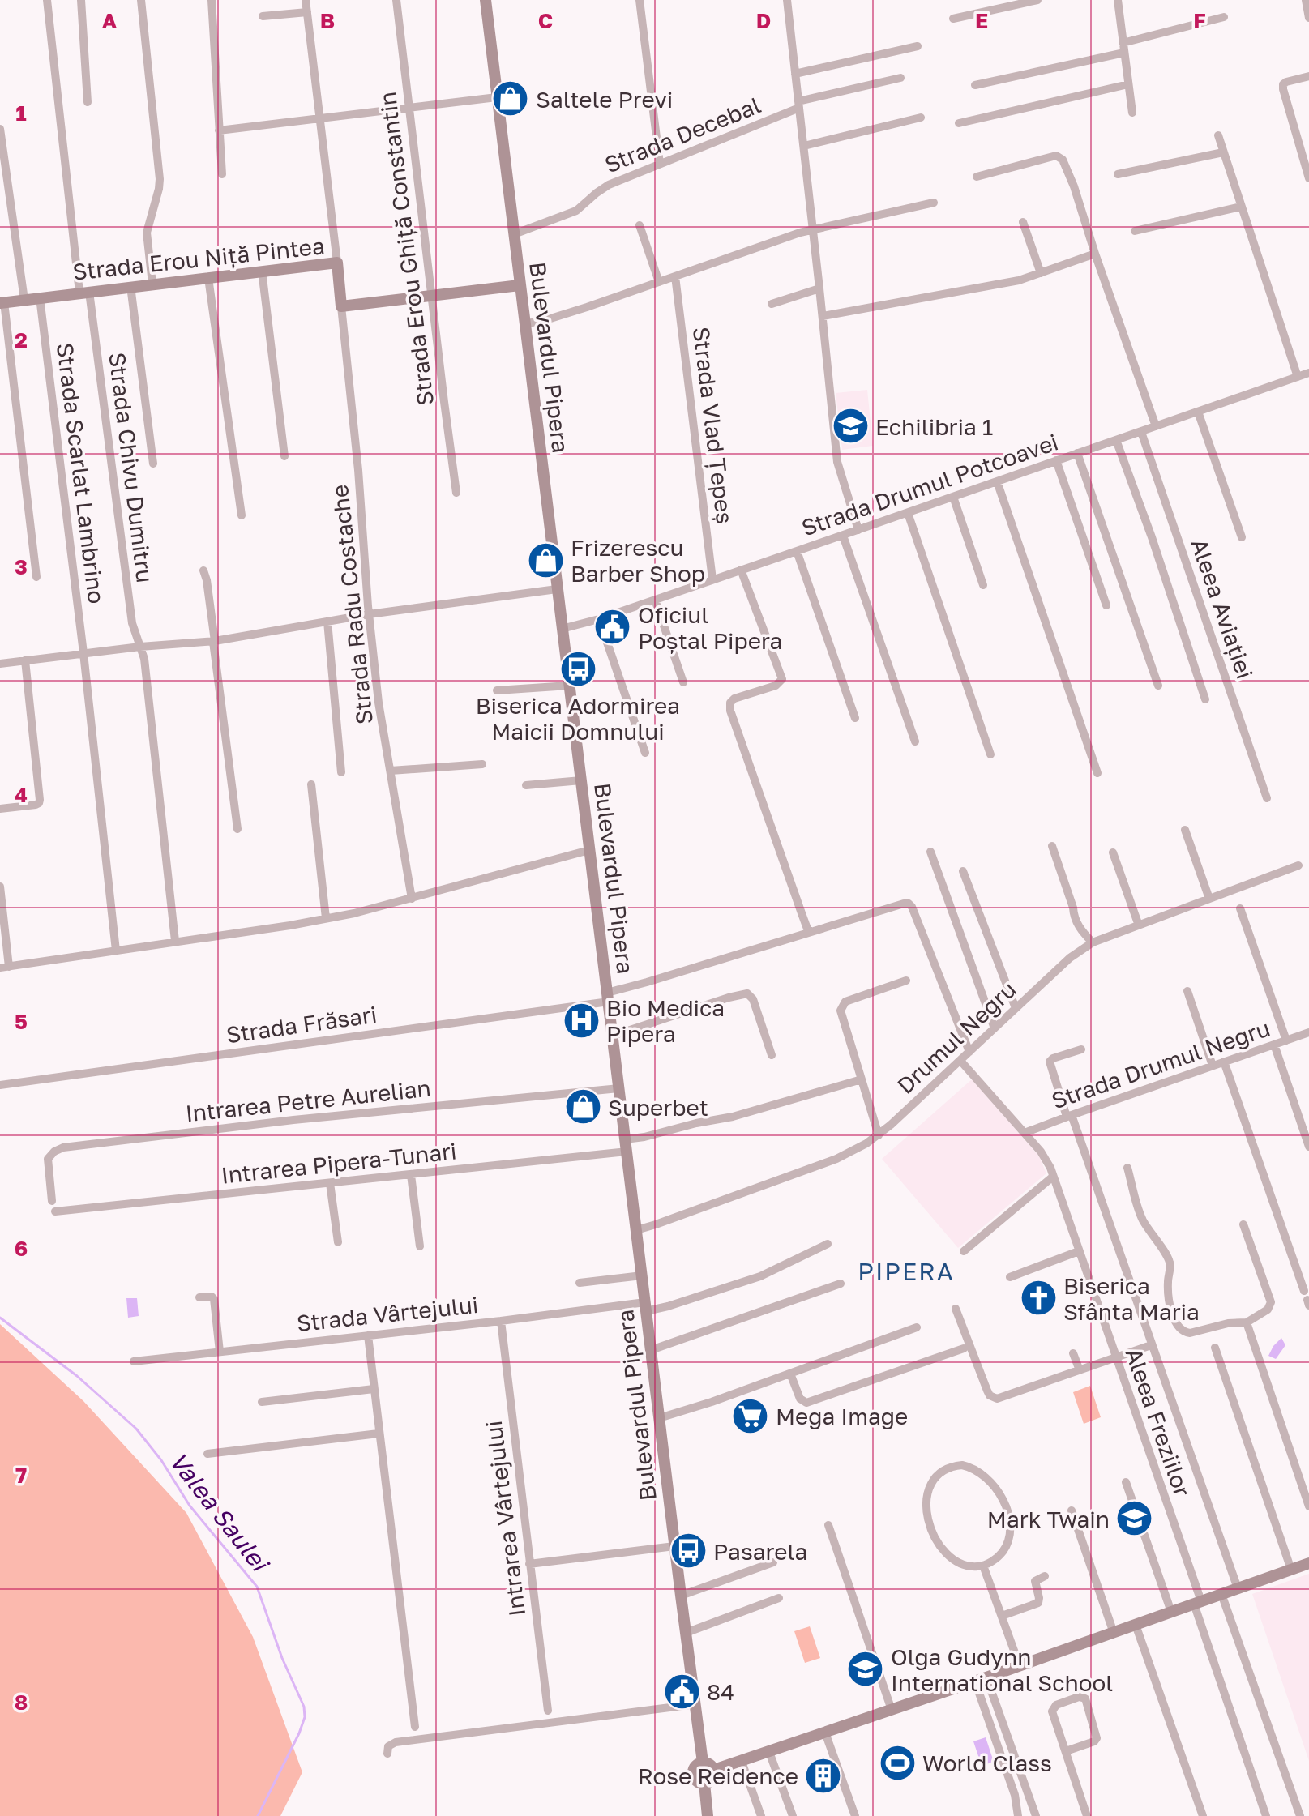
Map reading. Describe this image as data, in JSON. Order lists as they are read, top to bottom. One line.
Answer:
{"streets":{"main road":["Strada Erou Niță Pintea","Bulevardul Pipera"],"street":["Strada Decebal","Strada Erou Ghiță Constantin","Strada Vlad Țepeș","Strada Chivu Dumitru","Strada Scarlat Lambrino","Strada Drumul Potcoavei","Strada Radu Costache","Aleea Aviației","Strada Frăsari","Drumul Negru","Strada Drumul Negru","Intrarea Petre Aurelian","Intrarea Pipera-Tunari","Strada Vârtejului","Aleea Freziilor","Intrarea Vârtejului"]},"crossings":[["Strada Decebal","Bulevardul Pipera"],["Strada Erou Niță Pintea","Strada Chivu Dumitru"],["Strada Erou Niță Pintea","Strada Scarlat Lambrino"],["Strada Erou Niță Pintea","Strada Radu Costache"],["Bulevardul Pipera","Strada Drumul Potcoavei"],["Bulevardul Pipera","Strada Frăsari"],["Bulevardul Pipera","Drumul Negru"],["Bulevardul Pipera","Intrarea Petre Aurelian"],["Bulevardul Pipera","Intrarea Pipera-Tunari"],["Bulevardul Pipera","Strada Vârtejului"],["Strada Vlad Țepeș","Strada Drumul Potcoavei"],["Strada Drumul Potcoavei","Aleea Aviației"],["Strada Frăsari","Drumul Negru"],["Drumul Negru","Aleea Freziilor"],["Strada Drumul Negru","Aleea Freziilor"],["Strada Vârtejului","Intrarea Vârtejului"]],"districts":["PIPERA"],"water":["Valea Saulei"],"places":{"shop":["Saltele Previ","Frizerescu Barber Shop","Superbet"],"school or university":["Echilibria 1","Mark Twain","Olga Gudynn International School"],"public building":["Oficiul Poștal Pipera","84"],"bus stop":["Biserica Adormirea Maicii Domnului","Pasarela"],"hospital":["Bio Medica Pipera"],"church":["Biserica Sfânta Maria"],"supermarket":["Mega Image"],"sports":["World Class"],"building":["Rose Reidence"]},"grid":{"columns":["A","B","C","D","E","F"],"rows":["1","2","3","4","5","6","7","8"]}}
